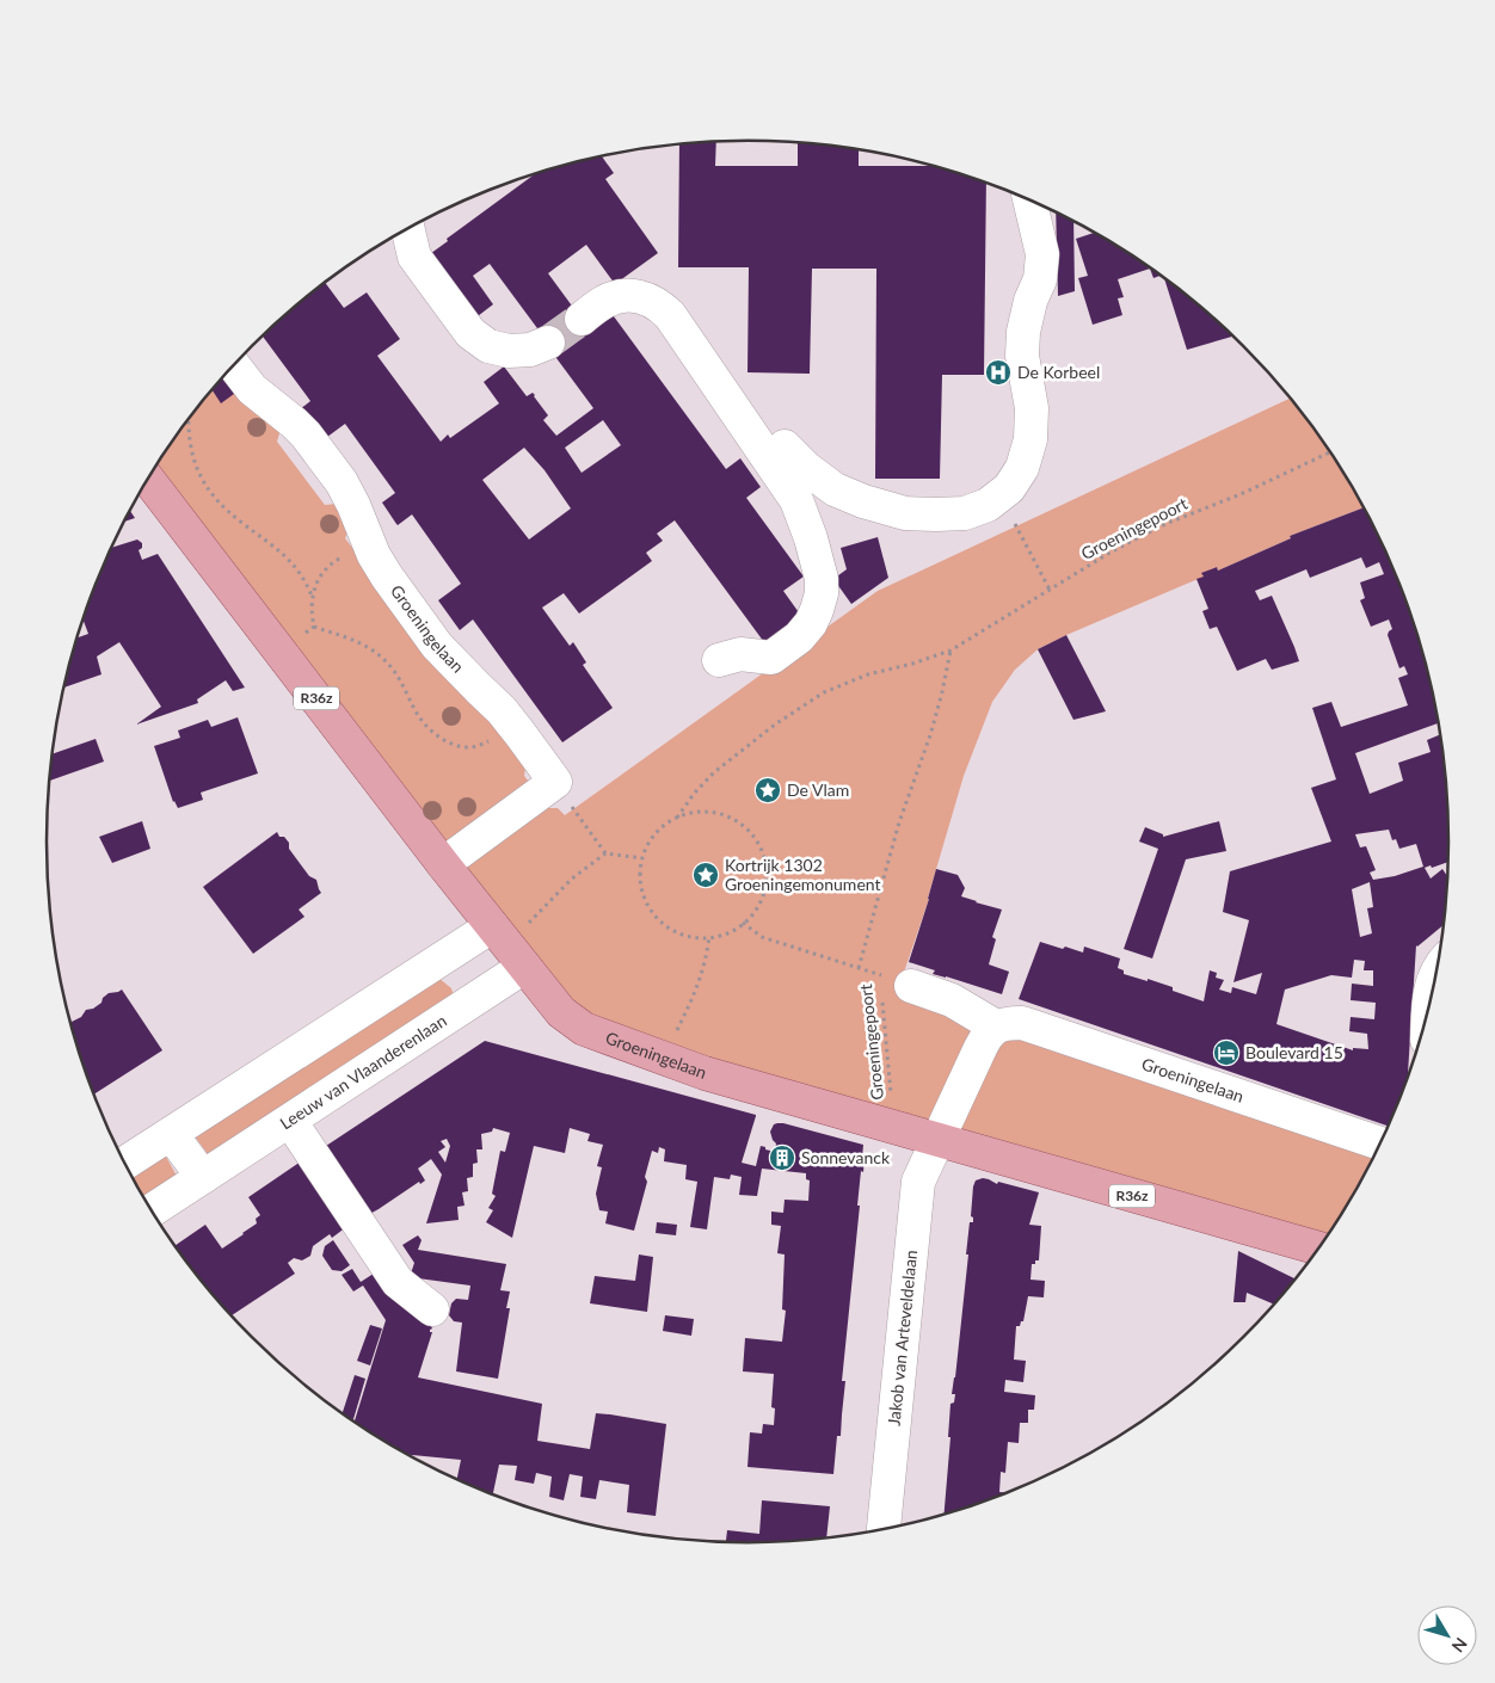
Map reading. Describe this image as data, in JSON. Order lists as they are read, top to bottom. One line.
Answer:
{"streets":{"main road":["Groeningelaan","R36z"],"street":["Leeuw van Vlaanderenlaan","Jakob van Arteveldelaan"],"path":["Groeningepoort"]},"crossings":[["Groeningepoort","Groeningelaan"],["Groeningelaan","Leeuw van Vlaanderenlaan"],["Groeningelaan","Jakob van Arteveldelaan"]],"places":{"hospital":["De Korbeel"],"place":["De Vlam","Kortrijk 1302 Groeningemonument"],"hotel":["Boulevard 15"],"building":["Sonnevanck"]},"north":"bottom right"}
